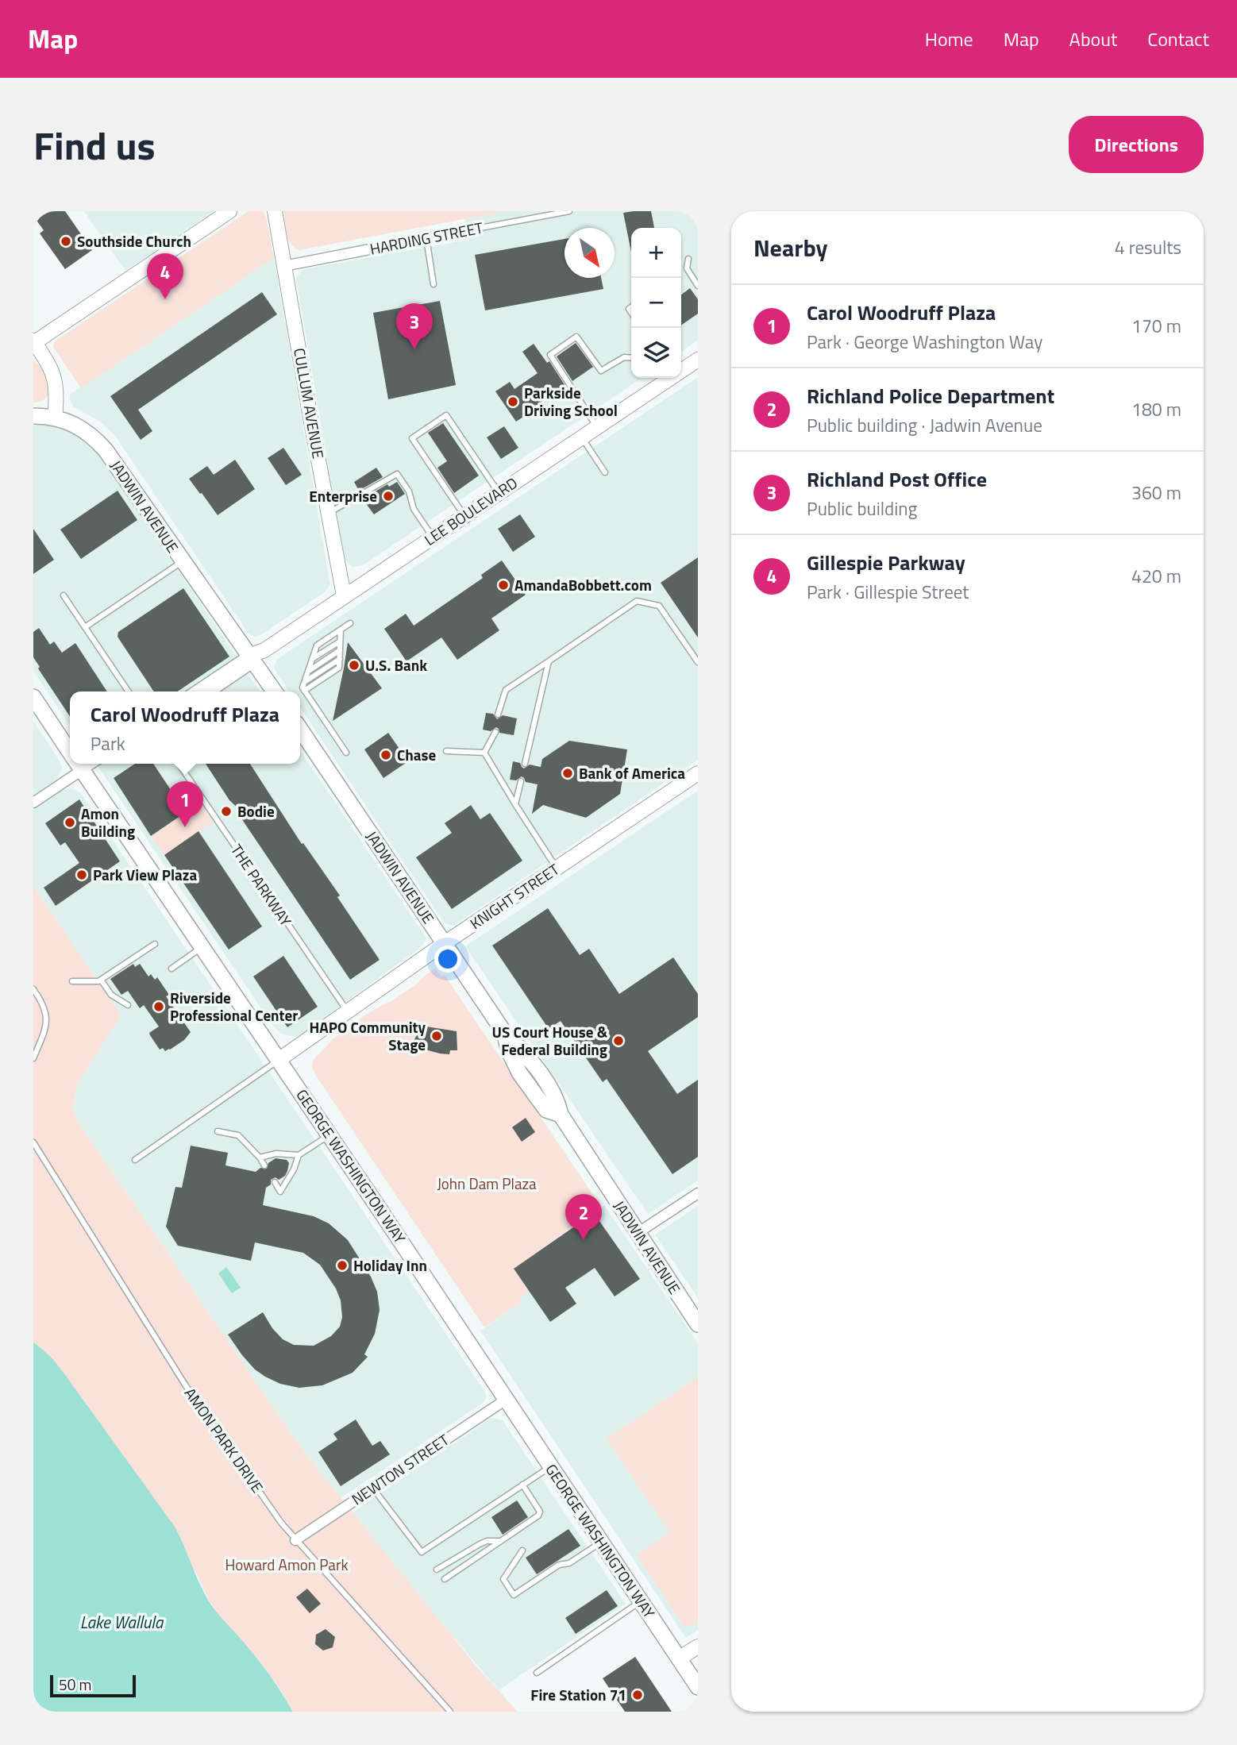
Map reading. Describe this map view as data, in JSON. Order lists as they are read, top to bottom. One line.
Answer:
{"streets":{"main road":["JADWIN AVENUE","GEORGE WASHINGTON WAY"],"street":["HARDING STREET","CULLUM AVENUE","LEE BOULEVARD","KNIGHT STREET","NEWTON STREET"],"lane":["THE PARKWAY","AMON PARK DRIVE"]},"crossings":[["HARDING STREET","CULLUM AVENUE"],["CULLUM AVENUE","LEE BOULEVARD"],["JADWIN AVENUE","LEE BOULEVARD"],["JADWIN AVENUE","KNIGHT STREET"],["THE PARKWAY","KNIGHT STREET"],["KNIGHT STREET","GEORGE WASHINGTON WAY"],["GEORGE WASHINGTON WAY","NEWTON STREET"],["AMON PARK DRIVE","NEWTON STREET"]],"water":["Lake Wallula"],"parks":["John Dam Plaza","Howard Amon Park"],"places":["Southside Church","Parkside Driving School","Enterprise","AmandaBobbett.com","U.S. Bank","Chase","Bank of America","Bodie","Amon Building","Park View Plaza","Riverside Professional Center","HAPO Community Stage","US Court House & Federal Building","Holiday Inn","Fire Station 71"],"scale_bar":"50 m","north":"bottom right","page":{"header":"Map","nav":["Home","Map","About","Contact"],"title":"Find us","buttons":"Directions","heading":["Nearby","4 results"],"map_buttons":["+","−"],"pins":["4","3","1","2"],"list":[{"mark":"1","name":"Carol Woodruff Plaza","note":"Park · George Washington Way","value":"170 m"},{"mark":"2","name":"Richland Police Department","note":"Public building · Jadwin Avenue","value":"180 m"},{"mark":"3","name":"Richland Post Office","note":"Public building","value":"360 m"},{"mark":"4","name":"Gillespie Parkway","note":"Park · Gillespie Street","value":"420 m"}],"popup":["Carol Woodruff Plaza","Park"],"scale":"50 m"}}
